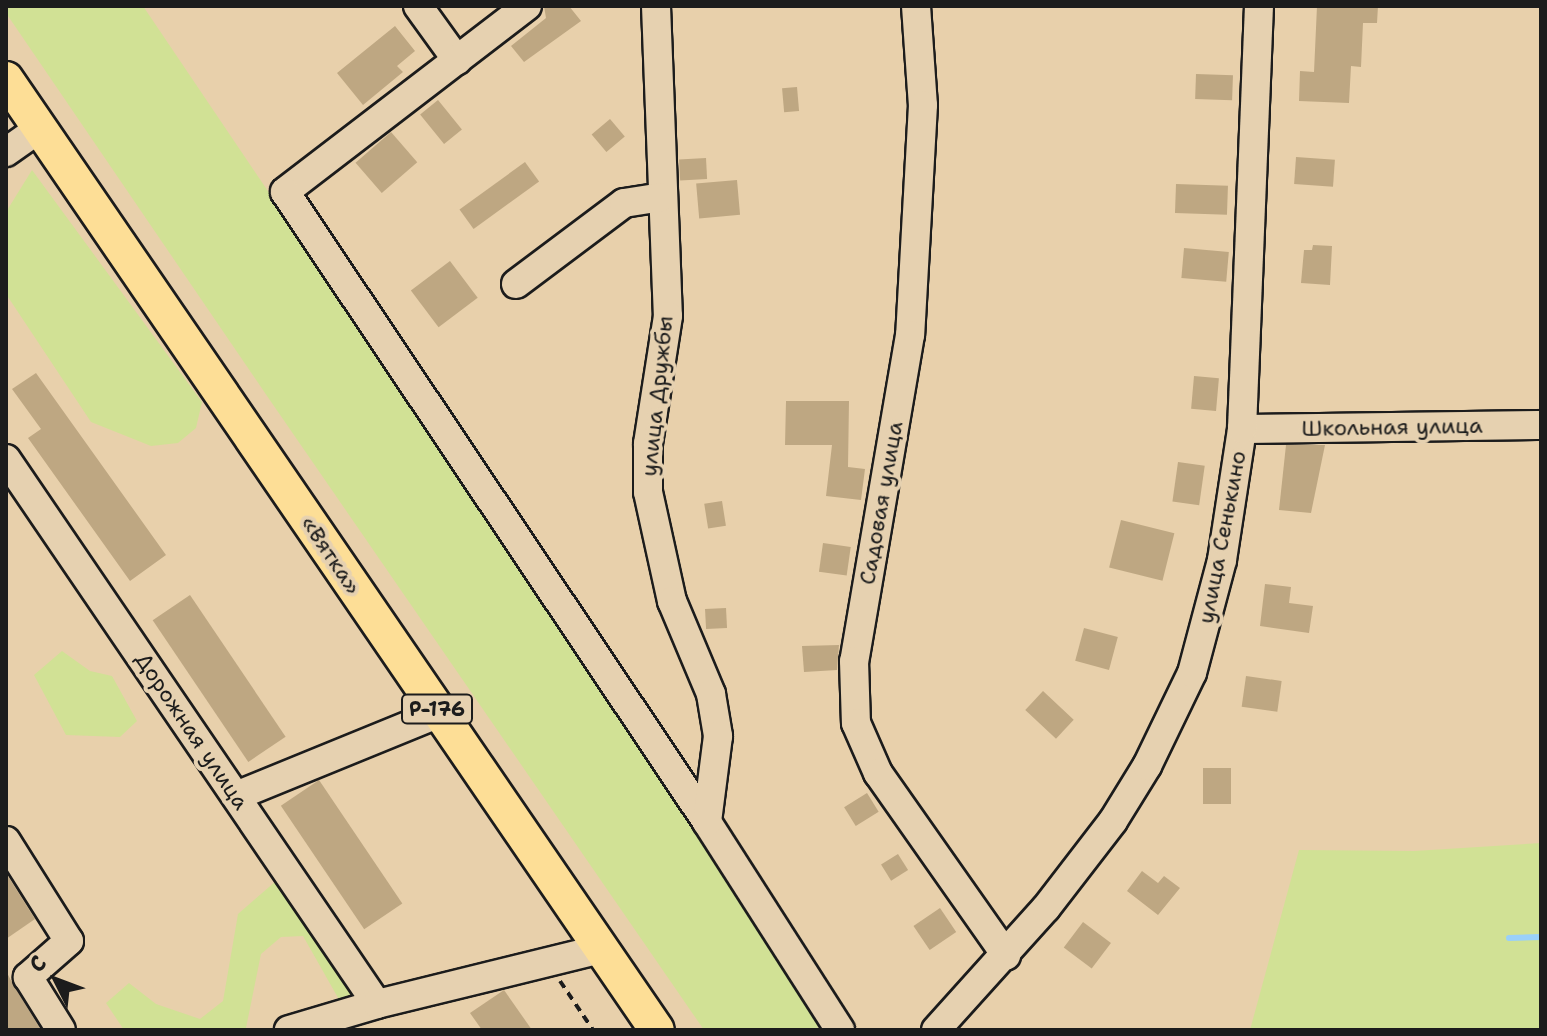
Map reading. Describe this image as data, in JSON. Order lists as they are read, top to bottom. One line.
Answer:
{"streets":{"main road":["«Вятка»","Р-176"],"street":["улица Дружбы","Школьная улица","Садовая улица","улица Сенькино","Дорожная улица"]},"crossings":[["Школьная улица","улица Сенькино"],["Садовая улица","улица Сенькино"]],"north":"top left"}
